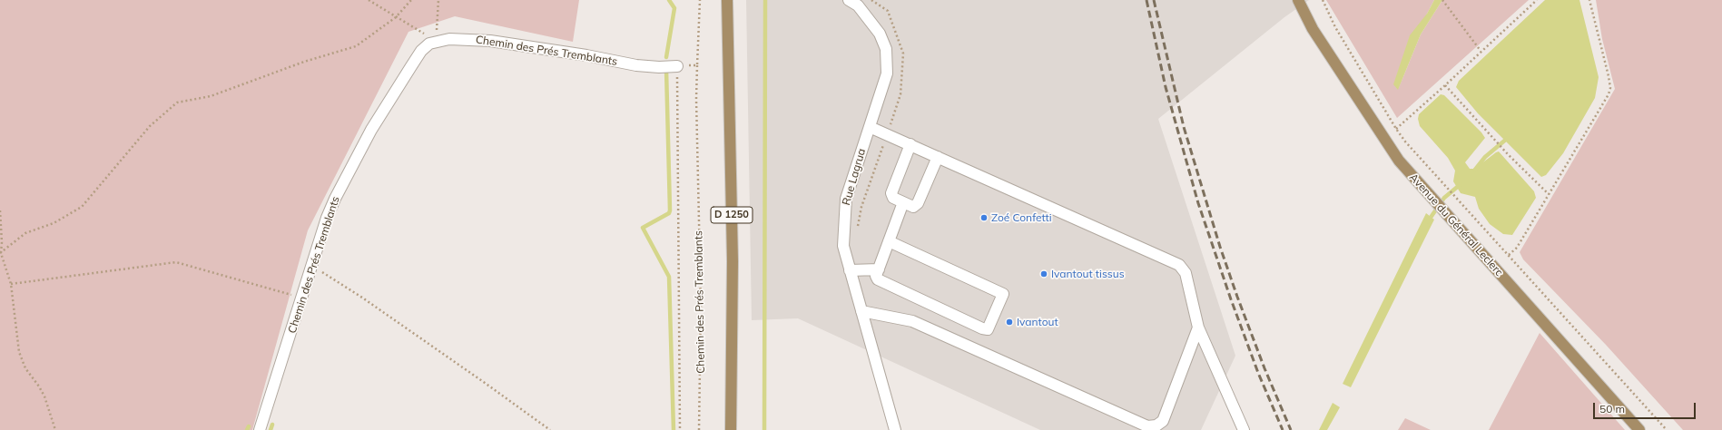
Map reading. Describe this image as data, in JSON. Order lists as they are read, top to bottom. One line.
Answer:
{"streets":{"main road":["D 1250","Avenue du Général Leclerc"],"street":["Chemin des Prés Tremblants","Rue Lagrua"]},"places":["Zoé Confetti","Ivantout tissus","Ivantout"],"scale_bar":"50 m"}
